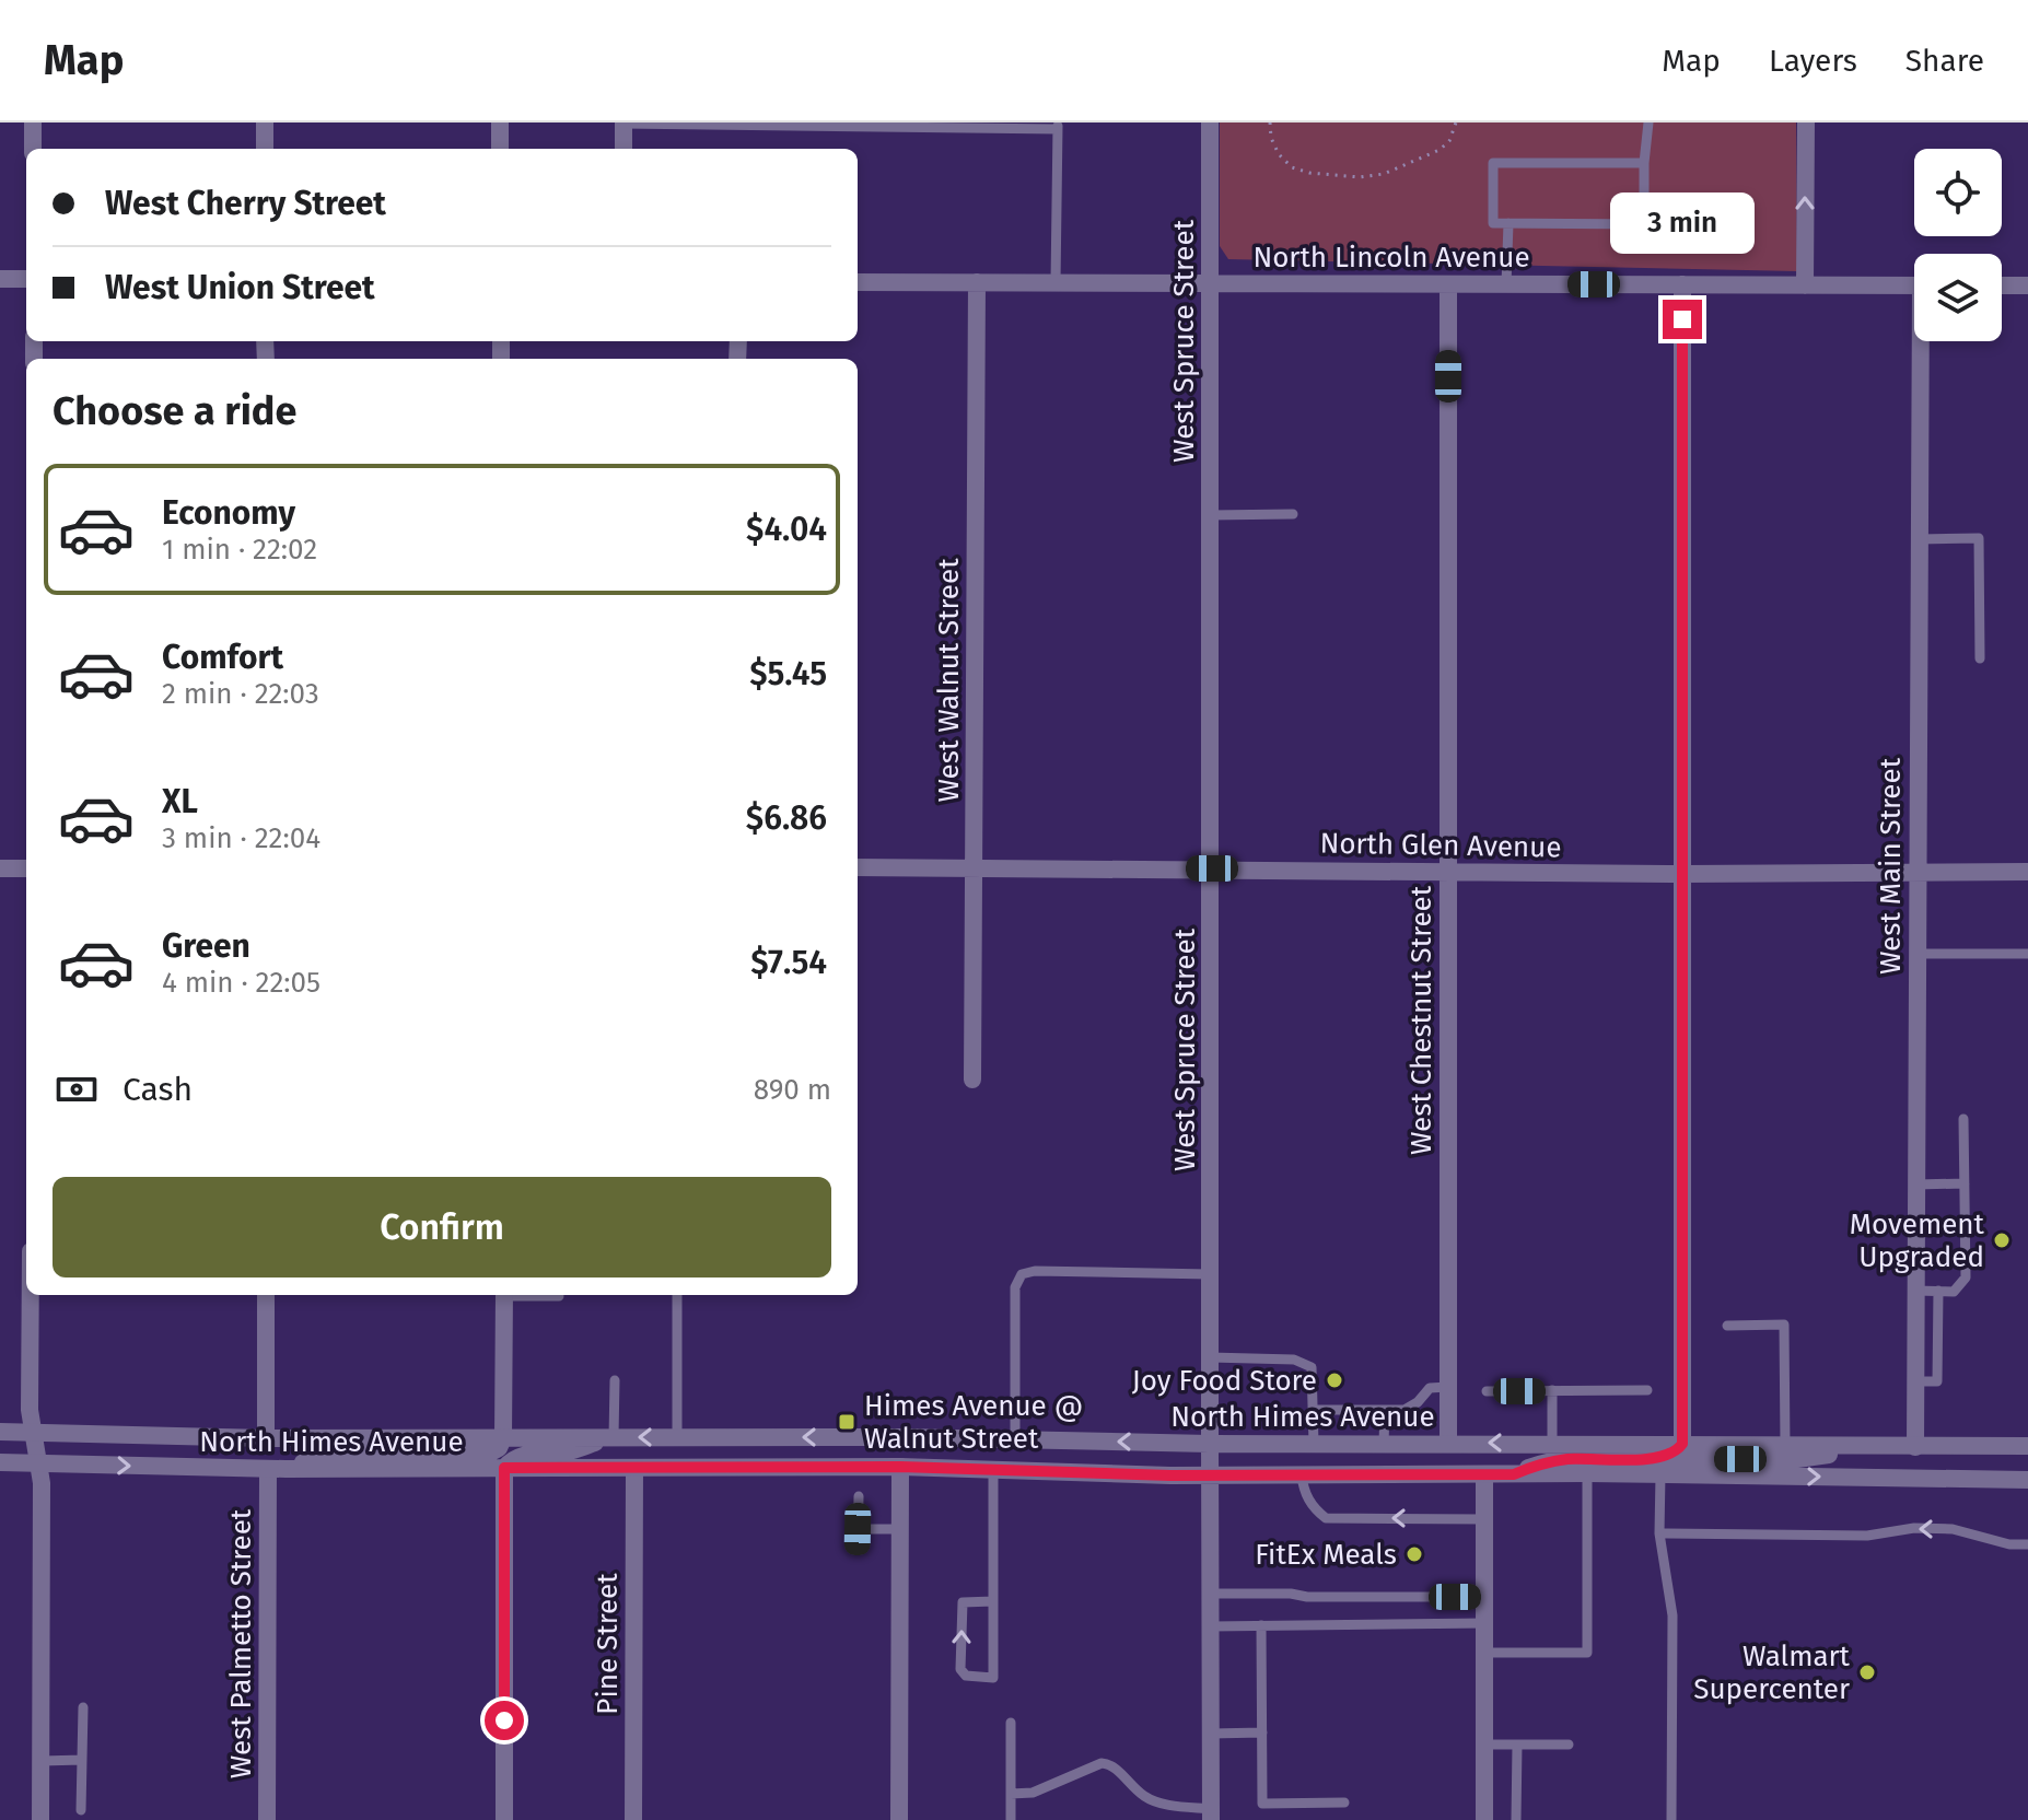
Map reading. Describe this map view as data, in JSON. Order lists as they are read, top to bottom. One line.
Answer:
{"streets":{"street":["North Lincoln Avenue","West Spruce Street","West Walnut Street","North Glen Avenue","West Main Street","West Chestnut Street","North Himes Avenue","West Palmetto Street","Pine Street"]},"crossings":[["North Lincoln Avenue","West Spruce Street"],["North Lincoln Avenue","West Walnut Street"],["North Lincoln Avenue","West Chestnut Street"],["West Spruce Street","North Glen Avenue"],["West Spruce Street","North Himes Avenue"],["West Walnut Street","North Glen Avenue"],["North Glen Avenue","West Main Street"],["North Glen Avenue","West Chestnut Street"],["West Main Street","North Himes Avenue"],["West Chestnut Street","North Himes Avenue"],["North Himes Avenue","West Palmetto Street"],["North Himes Avenue","Pine Street"]],"places":{"other":["Movement Upgraded","Joy Food Store","FitEx Meals","Walmart Supercenter"],"transit":["Himes Avenue @ Walnut Street"]},"page":{"header":"Map","nav":["Map","Layers","Share"],"banner":["West Cherry Street","West Union Street"],"bubble":"3 min","heading":"Choose a ride","list":[{"name":"Economy","note":"1 min · 22:02","value":"$4.04"},{"name":"Comfort","note":"2 min · 22:03","value":"$5.45"},{"name":"XL","note":"3 min · 22:04","value":"$6.86"},{"name":"Green","note":"4 min · 22:05","value":"$7.54"}],"pay":["Cash","890 m"],"buttons":"Confirm"}}
